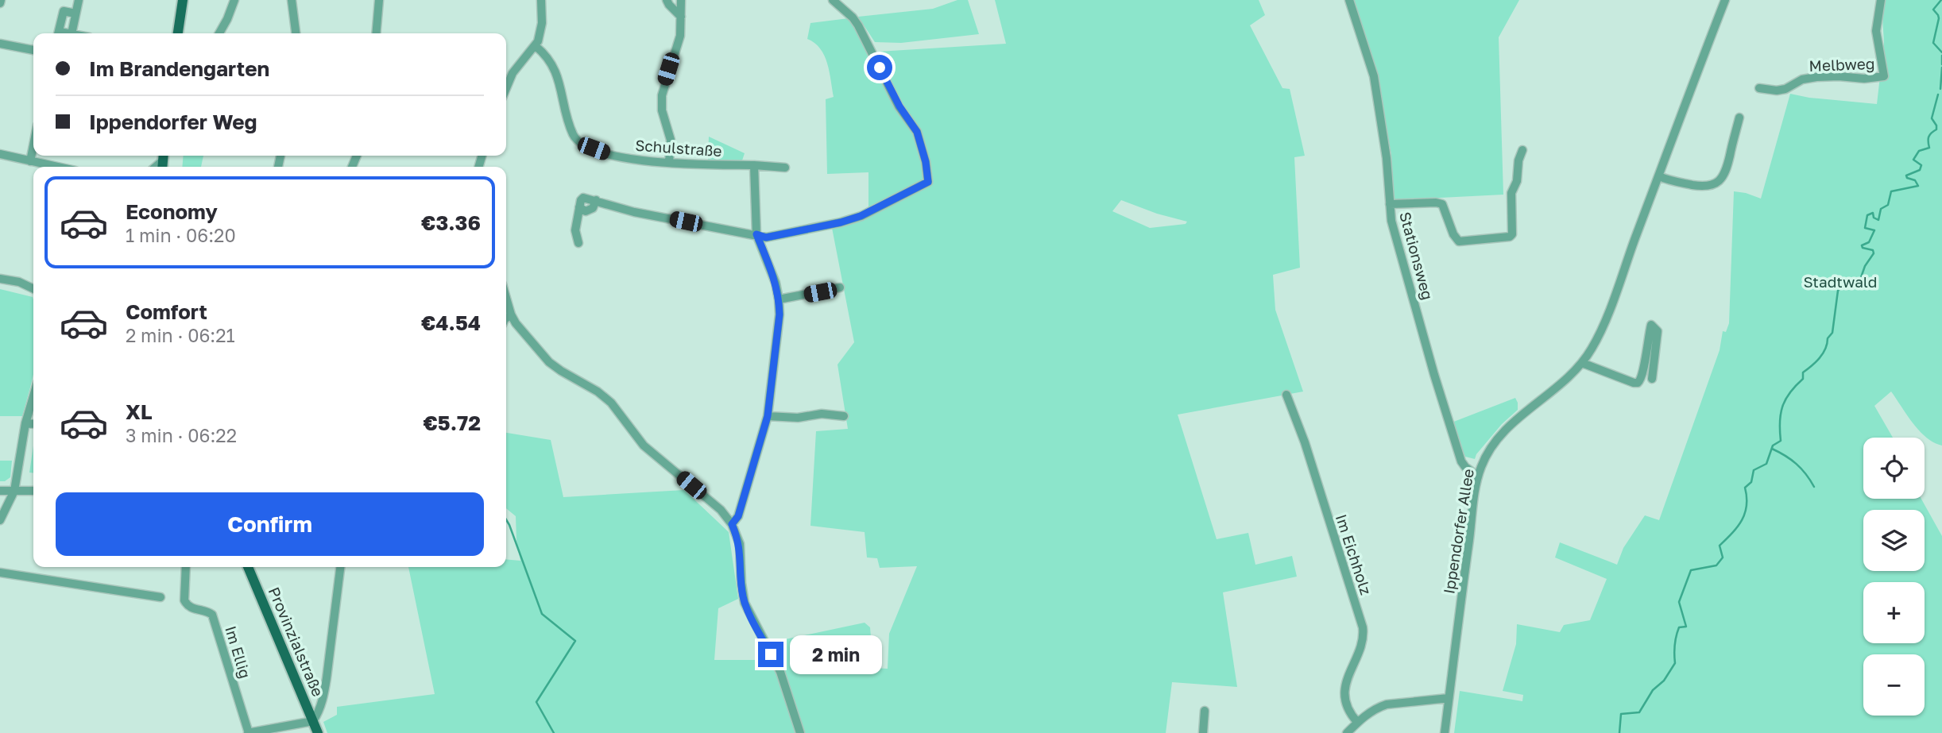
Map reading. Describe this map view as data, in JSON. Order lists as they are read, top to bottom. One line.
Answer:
{"streets":{"main road":["Provinzialstraße"],"street":["Melbweg","Schulstraße","Stationsweg","Ippendorfer Allee","Im Eichholz","Im Ellig"]},"crossings":[["Stationsweg","Ippendorfer Allee"]],"parks":["Stadtwald"],"page":{"banner":["Im Brandengarten","Ippendorfer Weg"],"list":[{"name":"Economy","note":"1 min · 06:20","value":"€3.36"},{"name":"Comfort","note":"2 min · 06:21","value":"€4.54"},{"name":"XL","note":"3 min · 06:22","value":"€5.72"}],"map_buttons":["+","−"],"buttons":"Confirm","bubble":"2 min"}}
